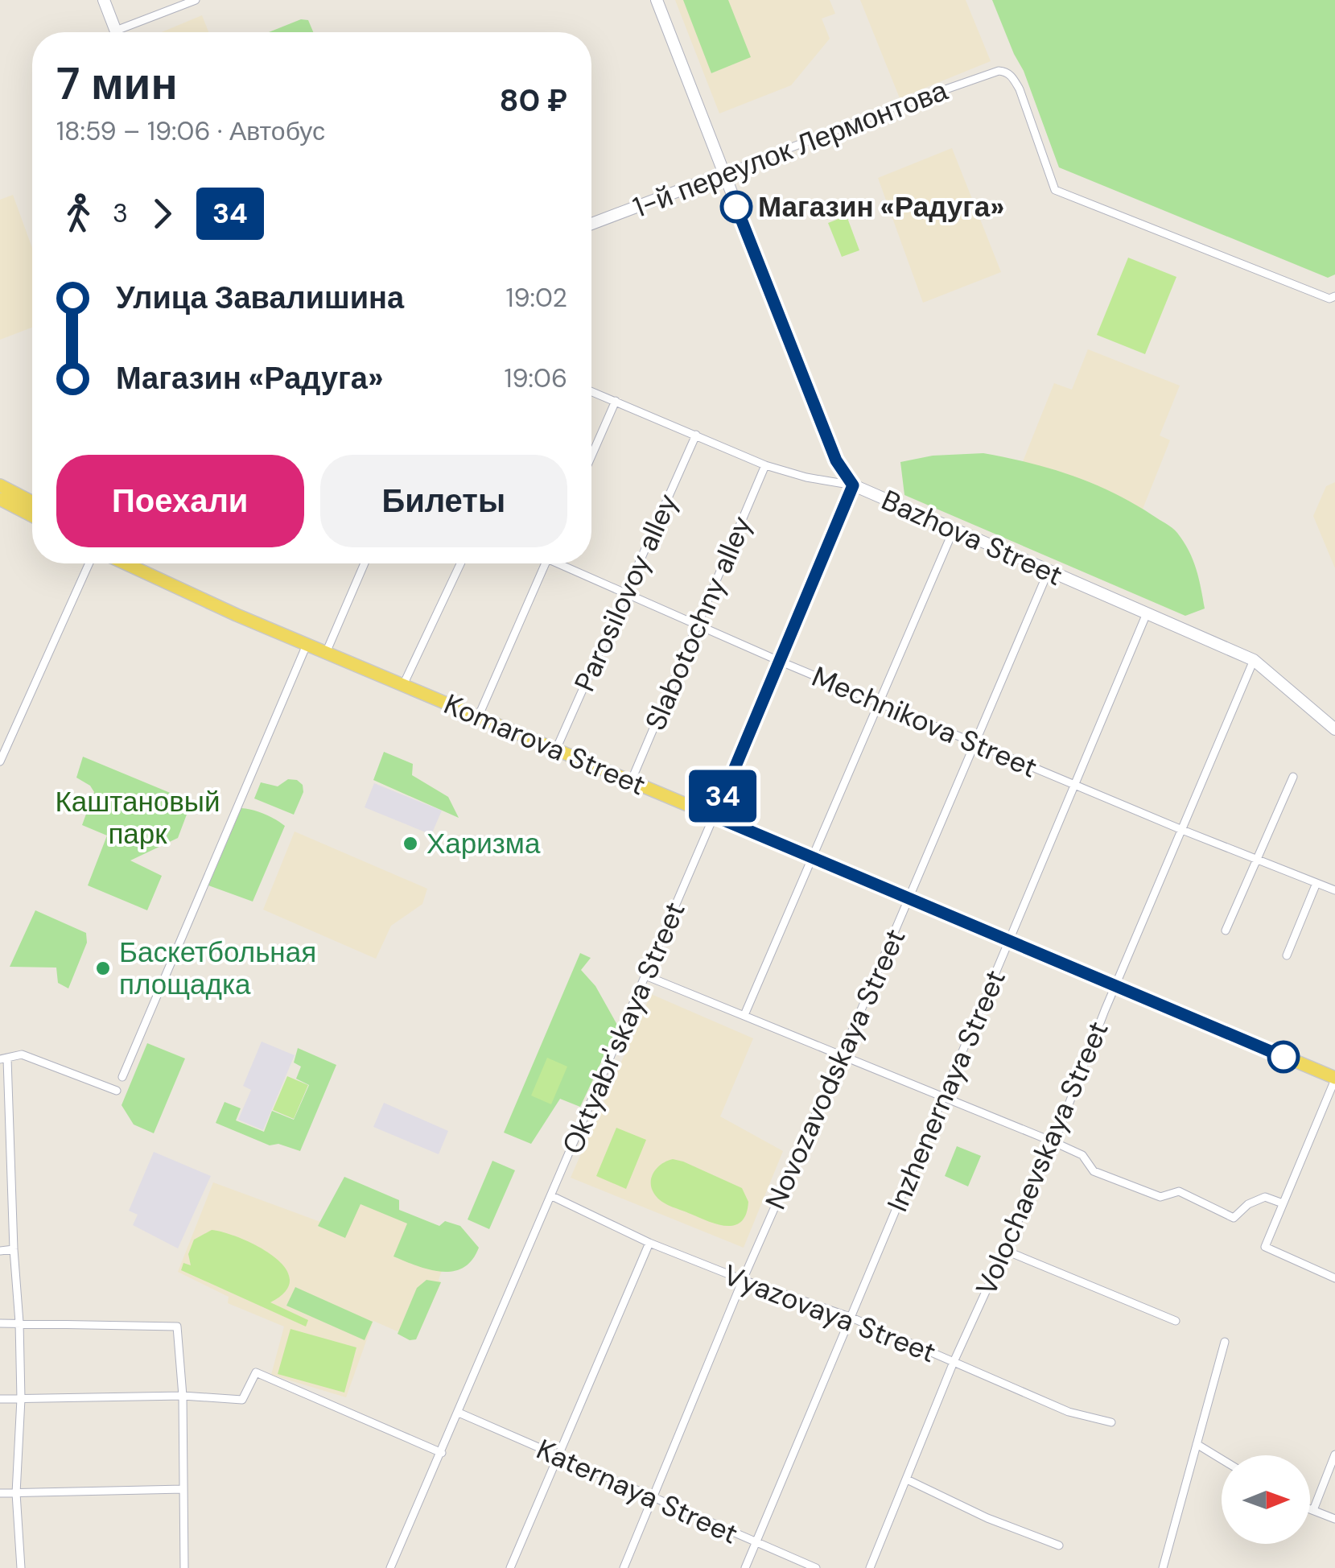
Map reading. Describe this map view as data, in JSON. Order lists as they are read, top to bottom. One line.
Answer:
{"streets":{"main road":["1-й переулок Лермонтова","Bazhova Street","Komarova Street","Oktyabr'skaya Street"],"street":["Parosilovoy alley","Slabotochny alley","Mechnikova Street","Novozavodskaya Street","Inzhenernaya Street","Volochaevskaya Street","Vyazovaya Street","Katernaya Street"]},"crossings":[["1-й переулок Лермонтова","Bazhova Street"],["Bazhova Street","Oktyabr'skaya Street"],["Bazhova Street","Novozavodskaya Street"],["Bazhova Street","Inzhenernaya Street"],["Bazhova Street","Volochaevskaya Street"],["Parosilovoy alley","Mechnikova Street"],["Parosilovoy alley","Komarova Street"],["Slabotochny alley","Mechnikova Street"],["Slabotochny alley","Komarova Street"],["Mechnikova Street","Oktyabr'skaya Street"],["Mechnikova Street","Novozavodskaya Street"],["Mechnikova Street","Inzhenernaya Street"],["Mechnikova Street","Volochaevskaya Street"],["Komarova Street","Oktyabr'skaya Street"],["Komarova Street","Novozavodskaya Street"],["Komarova Street","Inzhenernaya Street"],["Komarova Street","Volochaevskaya Street"],["Oktyabr'skaya Street","Vyazovaya Street"],["Oktyabr'skaya Street","Katernaya Street"],["Novozavodskaya Street","Vyazovaya Street"],["Novozavodskaya Street","Katernaya Street"],["Inzhenernaya Street","Vyazovaya Street"],["Inzhenernaya Street","Katernaya Street"],["Volochaevskaya Street","Vyazovaya Street"]],"parks":["Каштановый парк"],"places":["Магазин «Радуга»","Харизма","Баскетбольная площадка"],"lines":["bus line 34"],"north":"right","page":{"on_map":"34","heading":["7 мин","18:59 – 19:06 · Автобус","80 ₽"],"legs":["3","34"],"list":[{"name":"Улица Завалишина","value":"19:02"},{"name":"Магазин «Радуга»","value":"19:06"}],"buttons":["Поехали","Билеты"]}}
